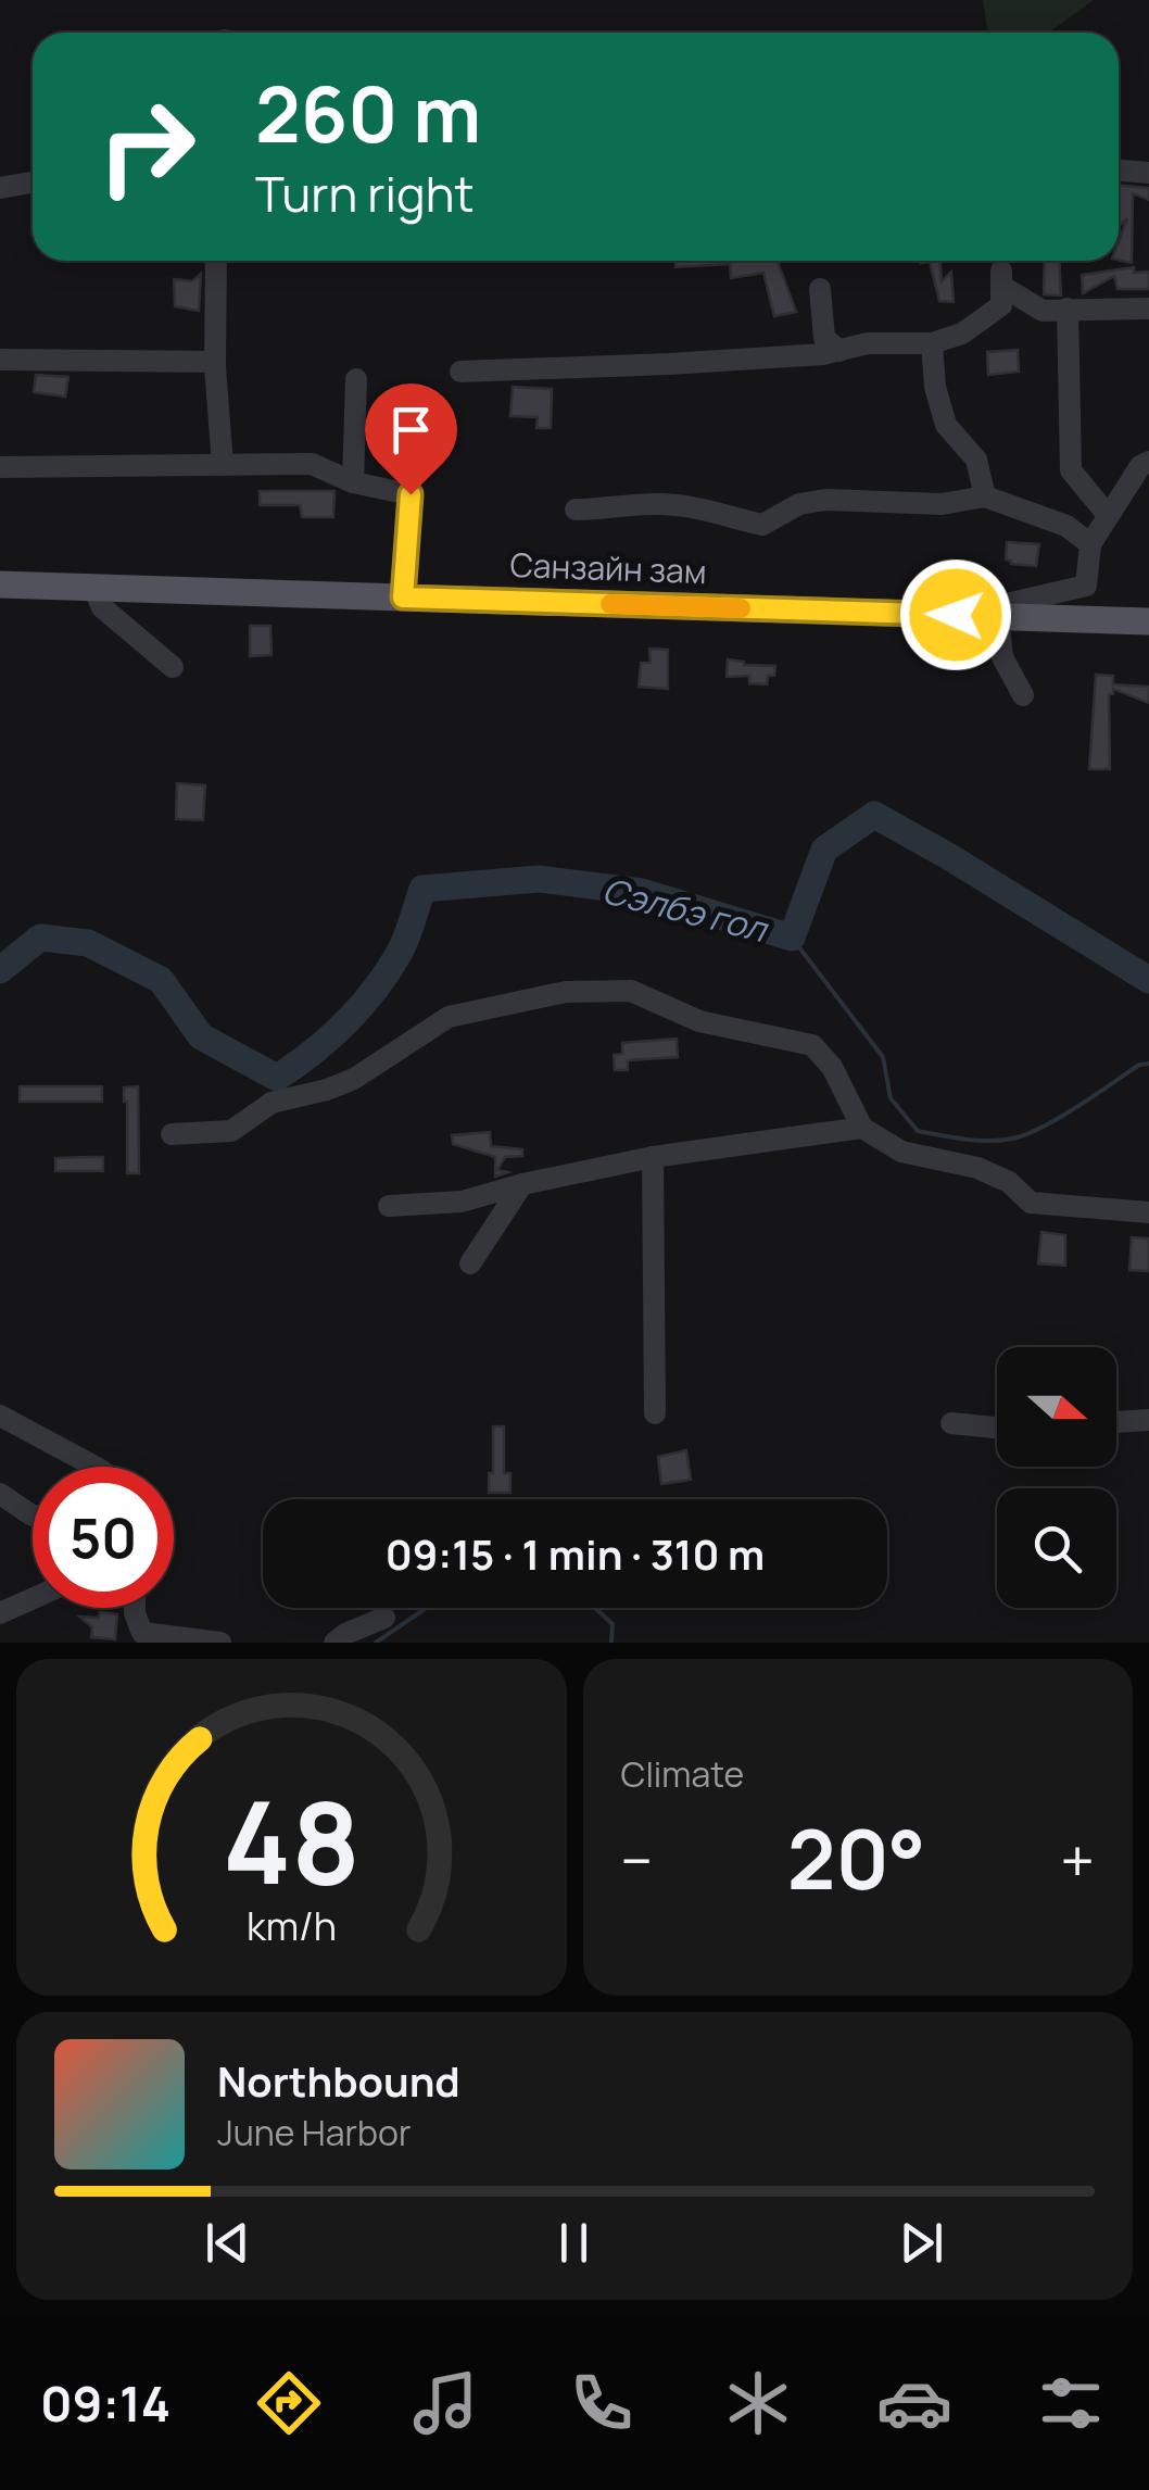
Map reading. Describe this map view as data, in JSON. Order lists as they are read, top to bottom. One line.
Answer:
{"streets":{"main road":["Санзайн зам"]},"water":["Сэлбэ гол"],"north":"right","page":{"turn":["260 m","Turn right"],"limit":"50","trip":"09:15 · 1 min · 310 m","tile":"Climate","heat":["−","20°","+"],"song":["Northbound","June Harbor"],"tabs":"09:14","gauge":["48","km/h"]}}
